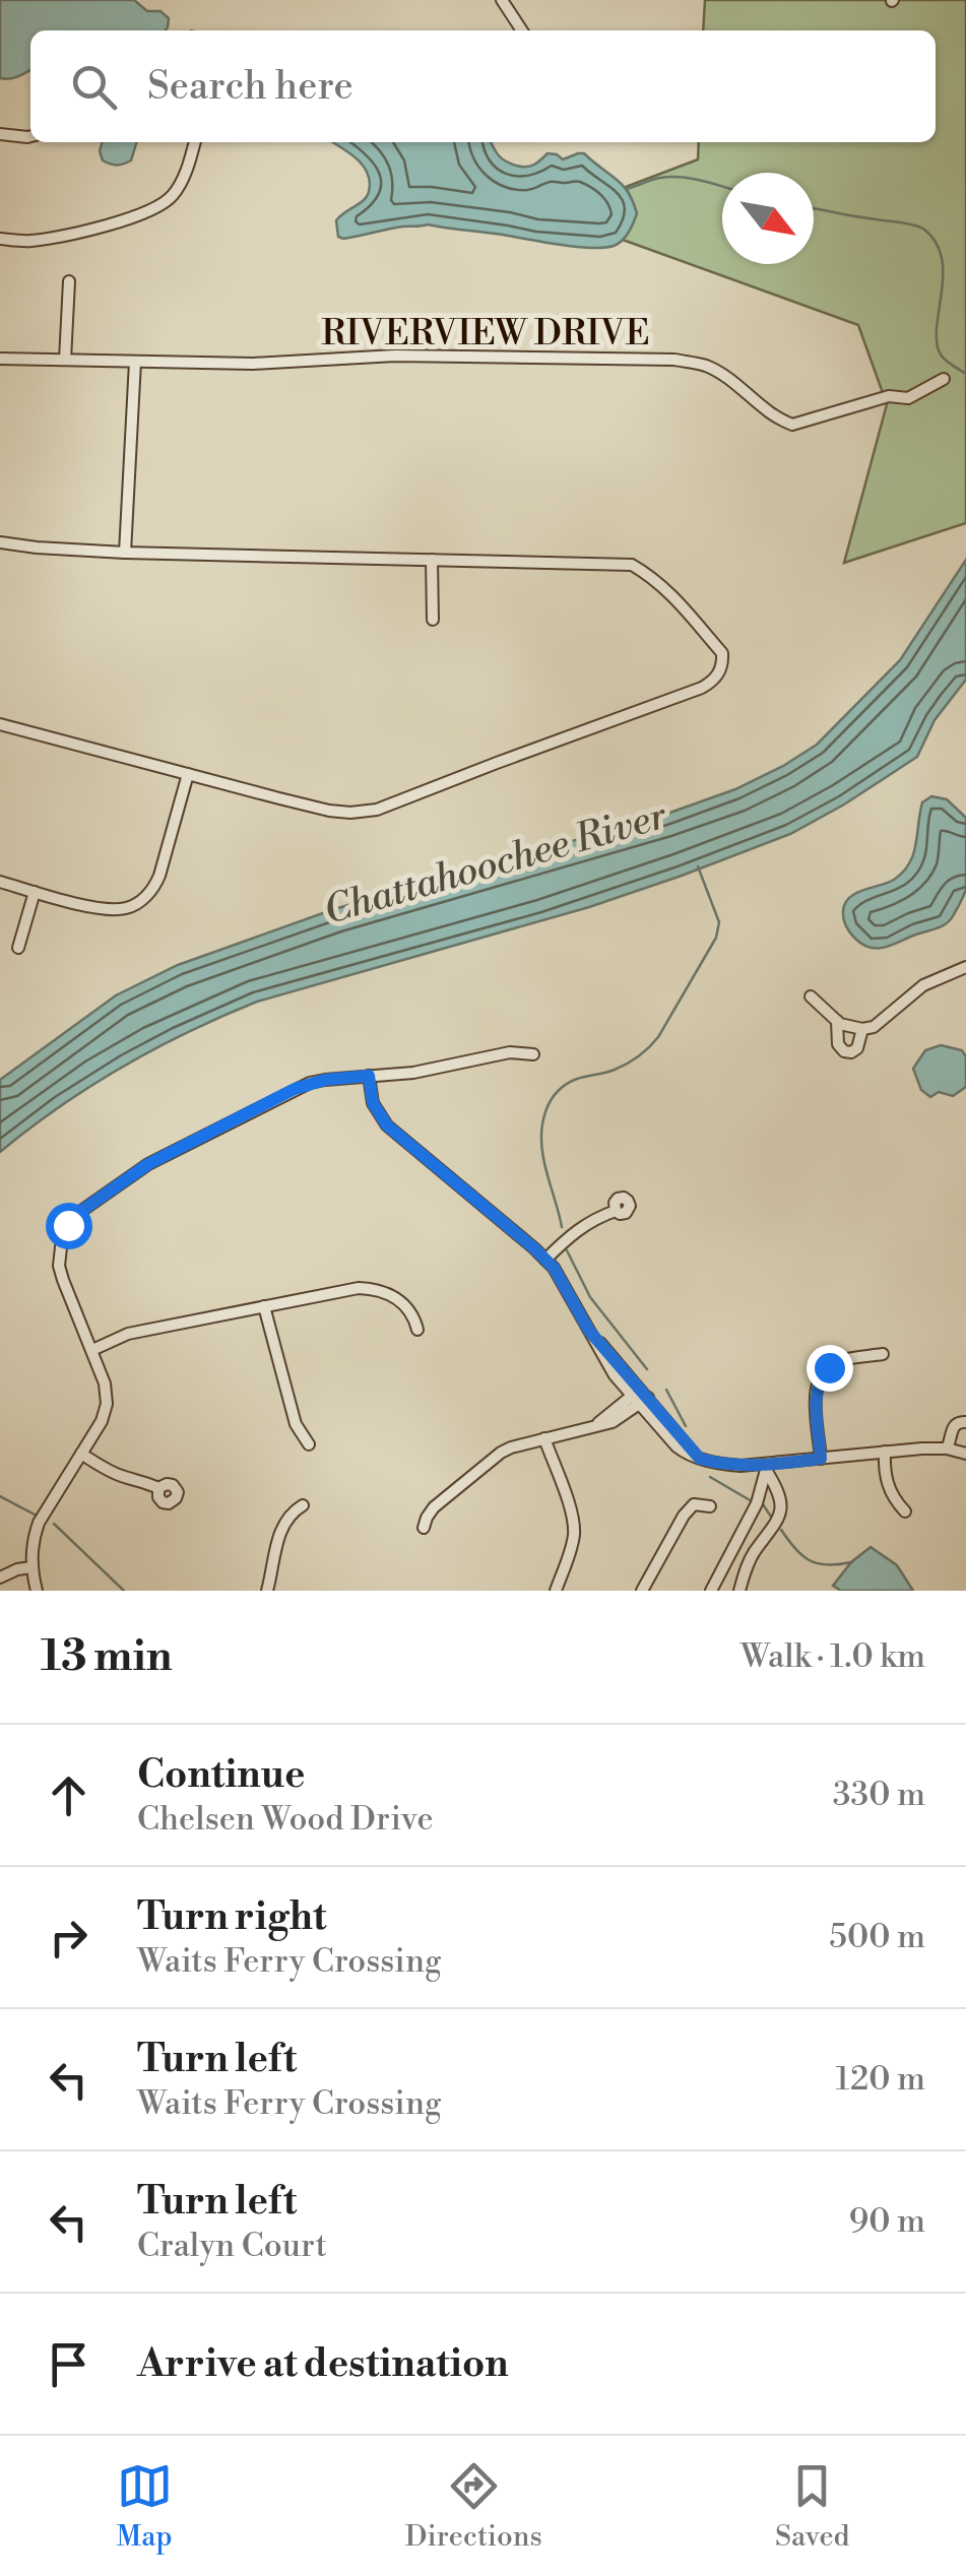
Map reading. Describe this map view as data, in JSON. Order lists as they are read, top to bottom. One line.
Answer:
{"streets":{"street":["RIVERVIEW DRIVE"]},"water":["Chattahoochee River"],"north":"bottom right","page":{"search":"Search here","heading":["13 min","Walk · 1.0 km"],"list":[["Continue","Chelsen Wood Drive","330 m"],["Turn right","Waits Ferry Crossing","500 m"],["Turn left","Waits Ferry Crossing","120 m"],["Turn left","Cralyn Court","90 m"],"Arrive at destination"],"nav":["Map","Directions","Saved"]}}
